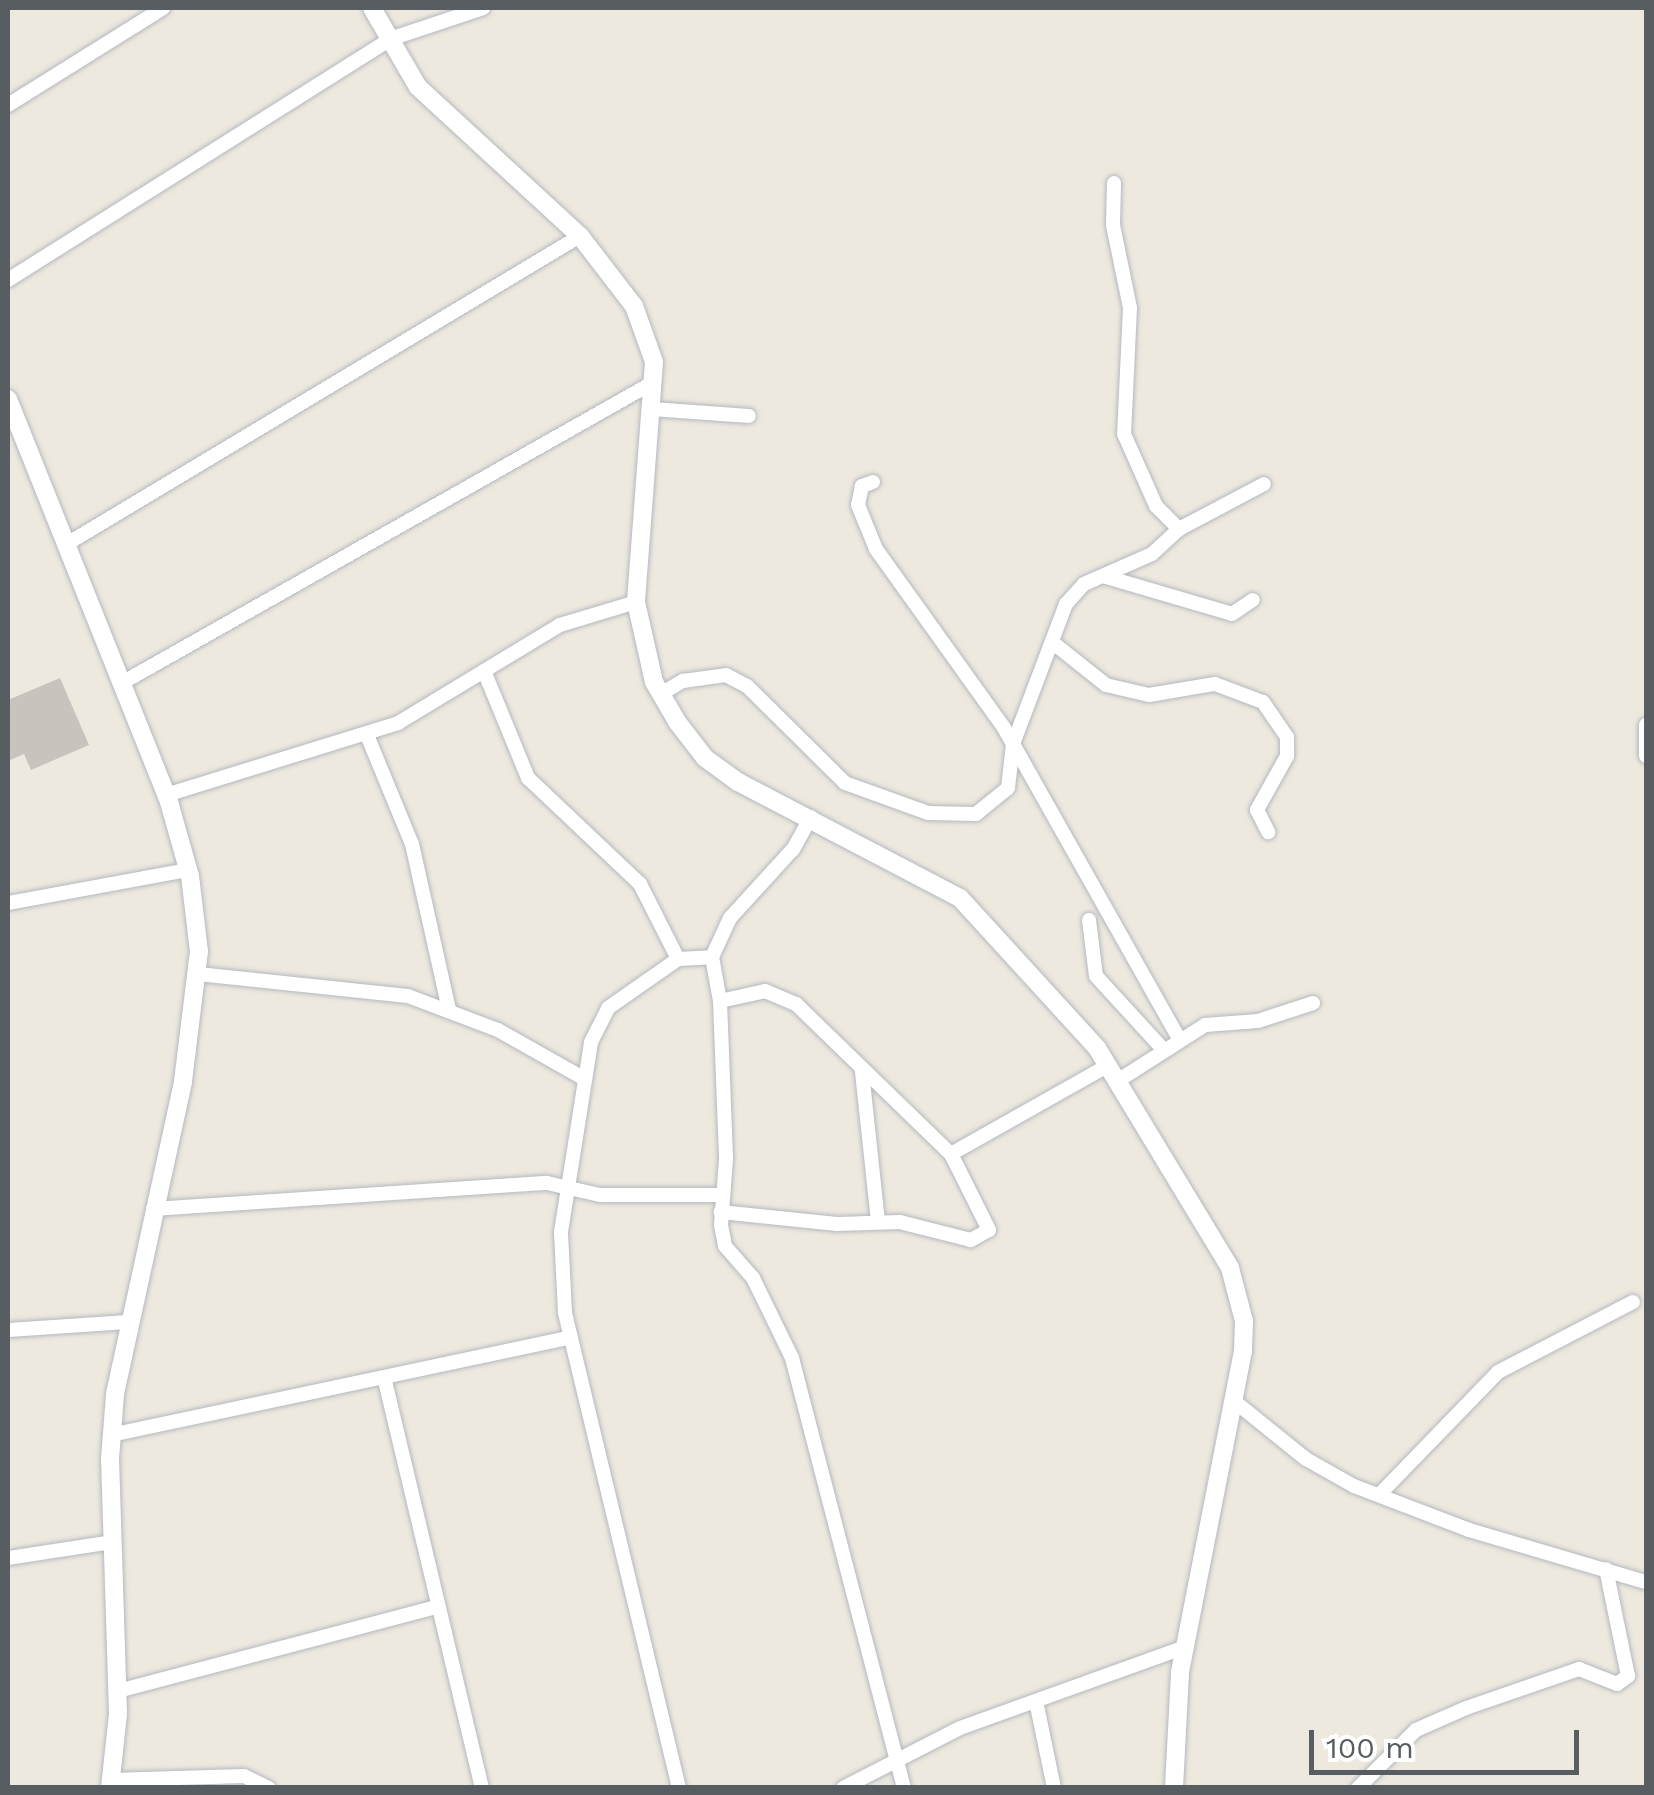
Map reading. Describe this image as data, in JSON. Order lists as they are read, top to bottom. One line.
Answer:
{"scale_bar":"100 m"}
